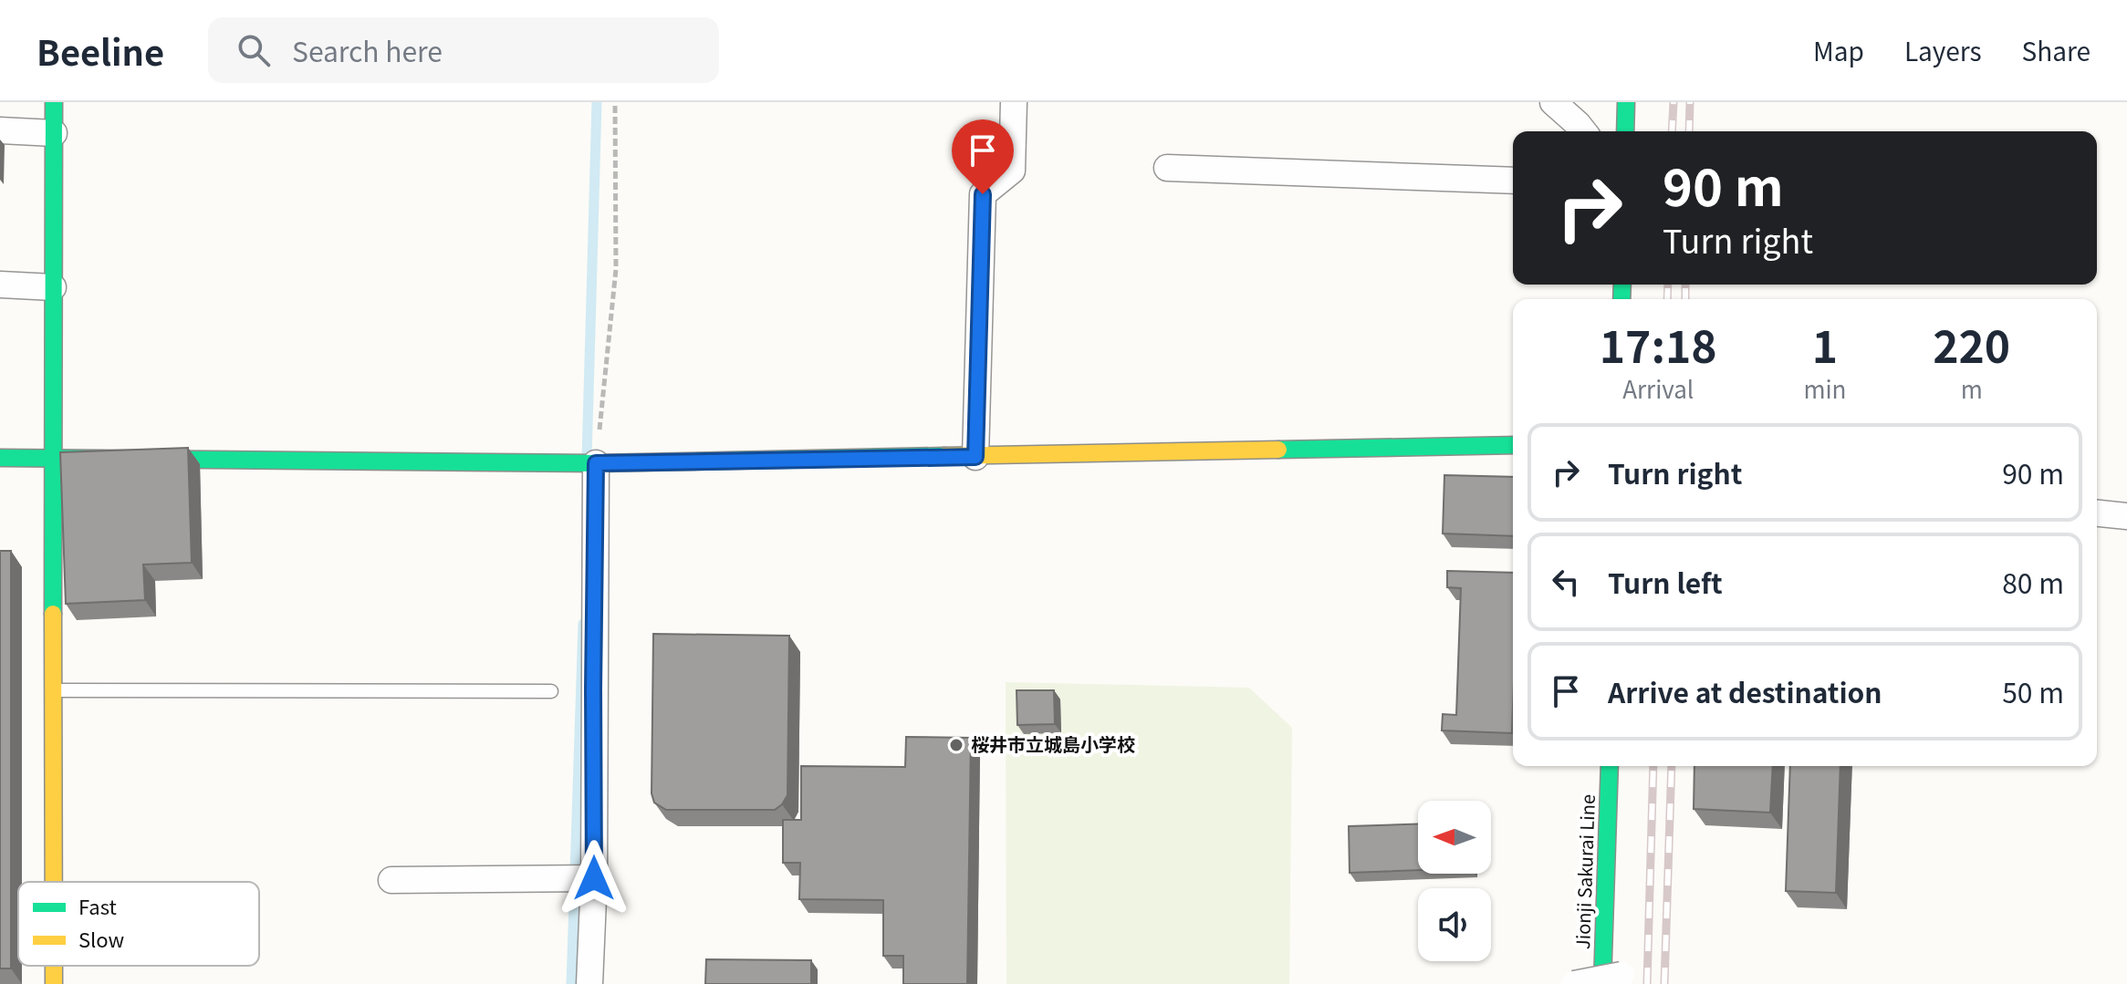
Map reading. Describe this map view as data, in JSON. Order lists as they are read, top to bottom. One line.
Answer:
{"streets":{"street":["Jionji Sakurai Line"]},"places":["桜井市立城島小学校"],"legend":["Fast","Slow"],"north":"left","page":{"header":"Beeline","search":"Search here","nav":["Map","Layers","Share"],"turn":["90 m","Turn right"],"eta":["17:18","Arrival","1","min","220","m"],"list":[{"name":"Turn right","value":"90 m"},{"name":"Turn left","value":"80 m"},{"name":"Arrive at destination","value":"50 m"}]}}
